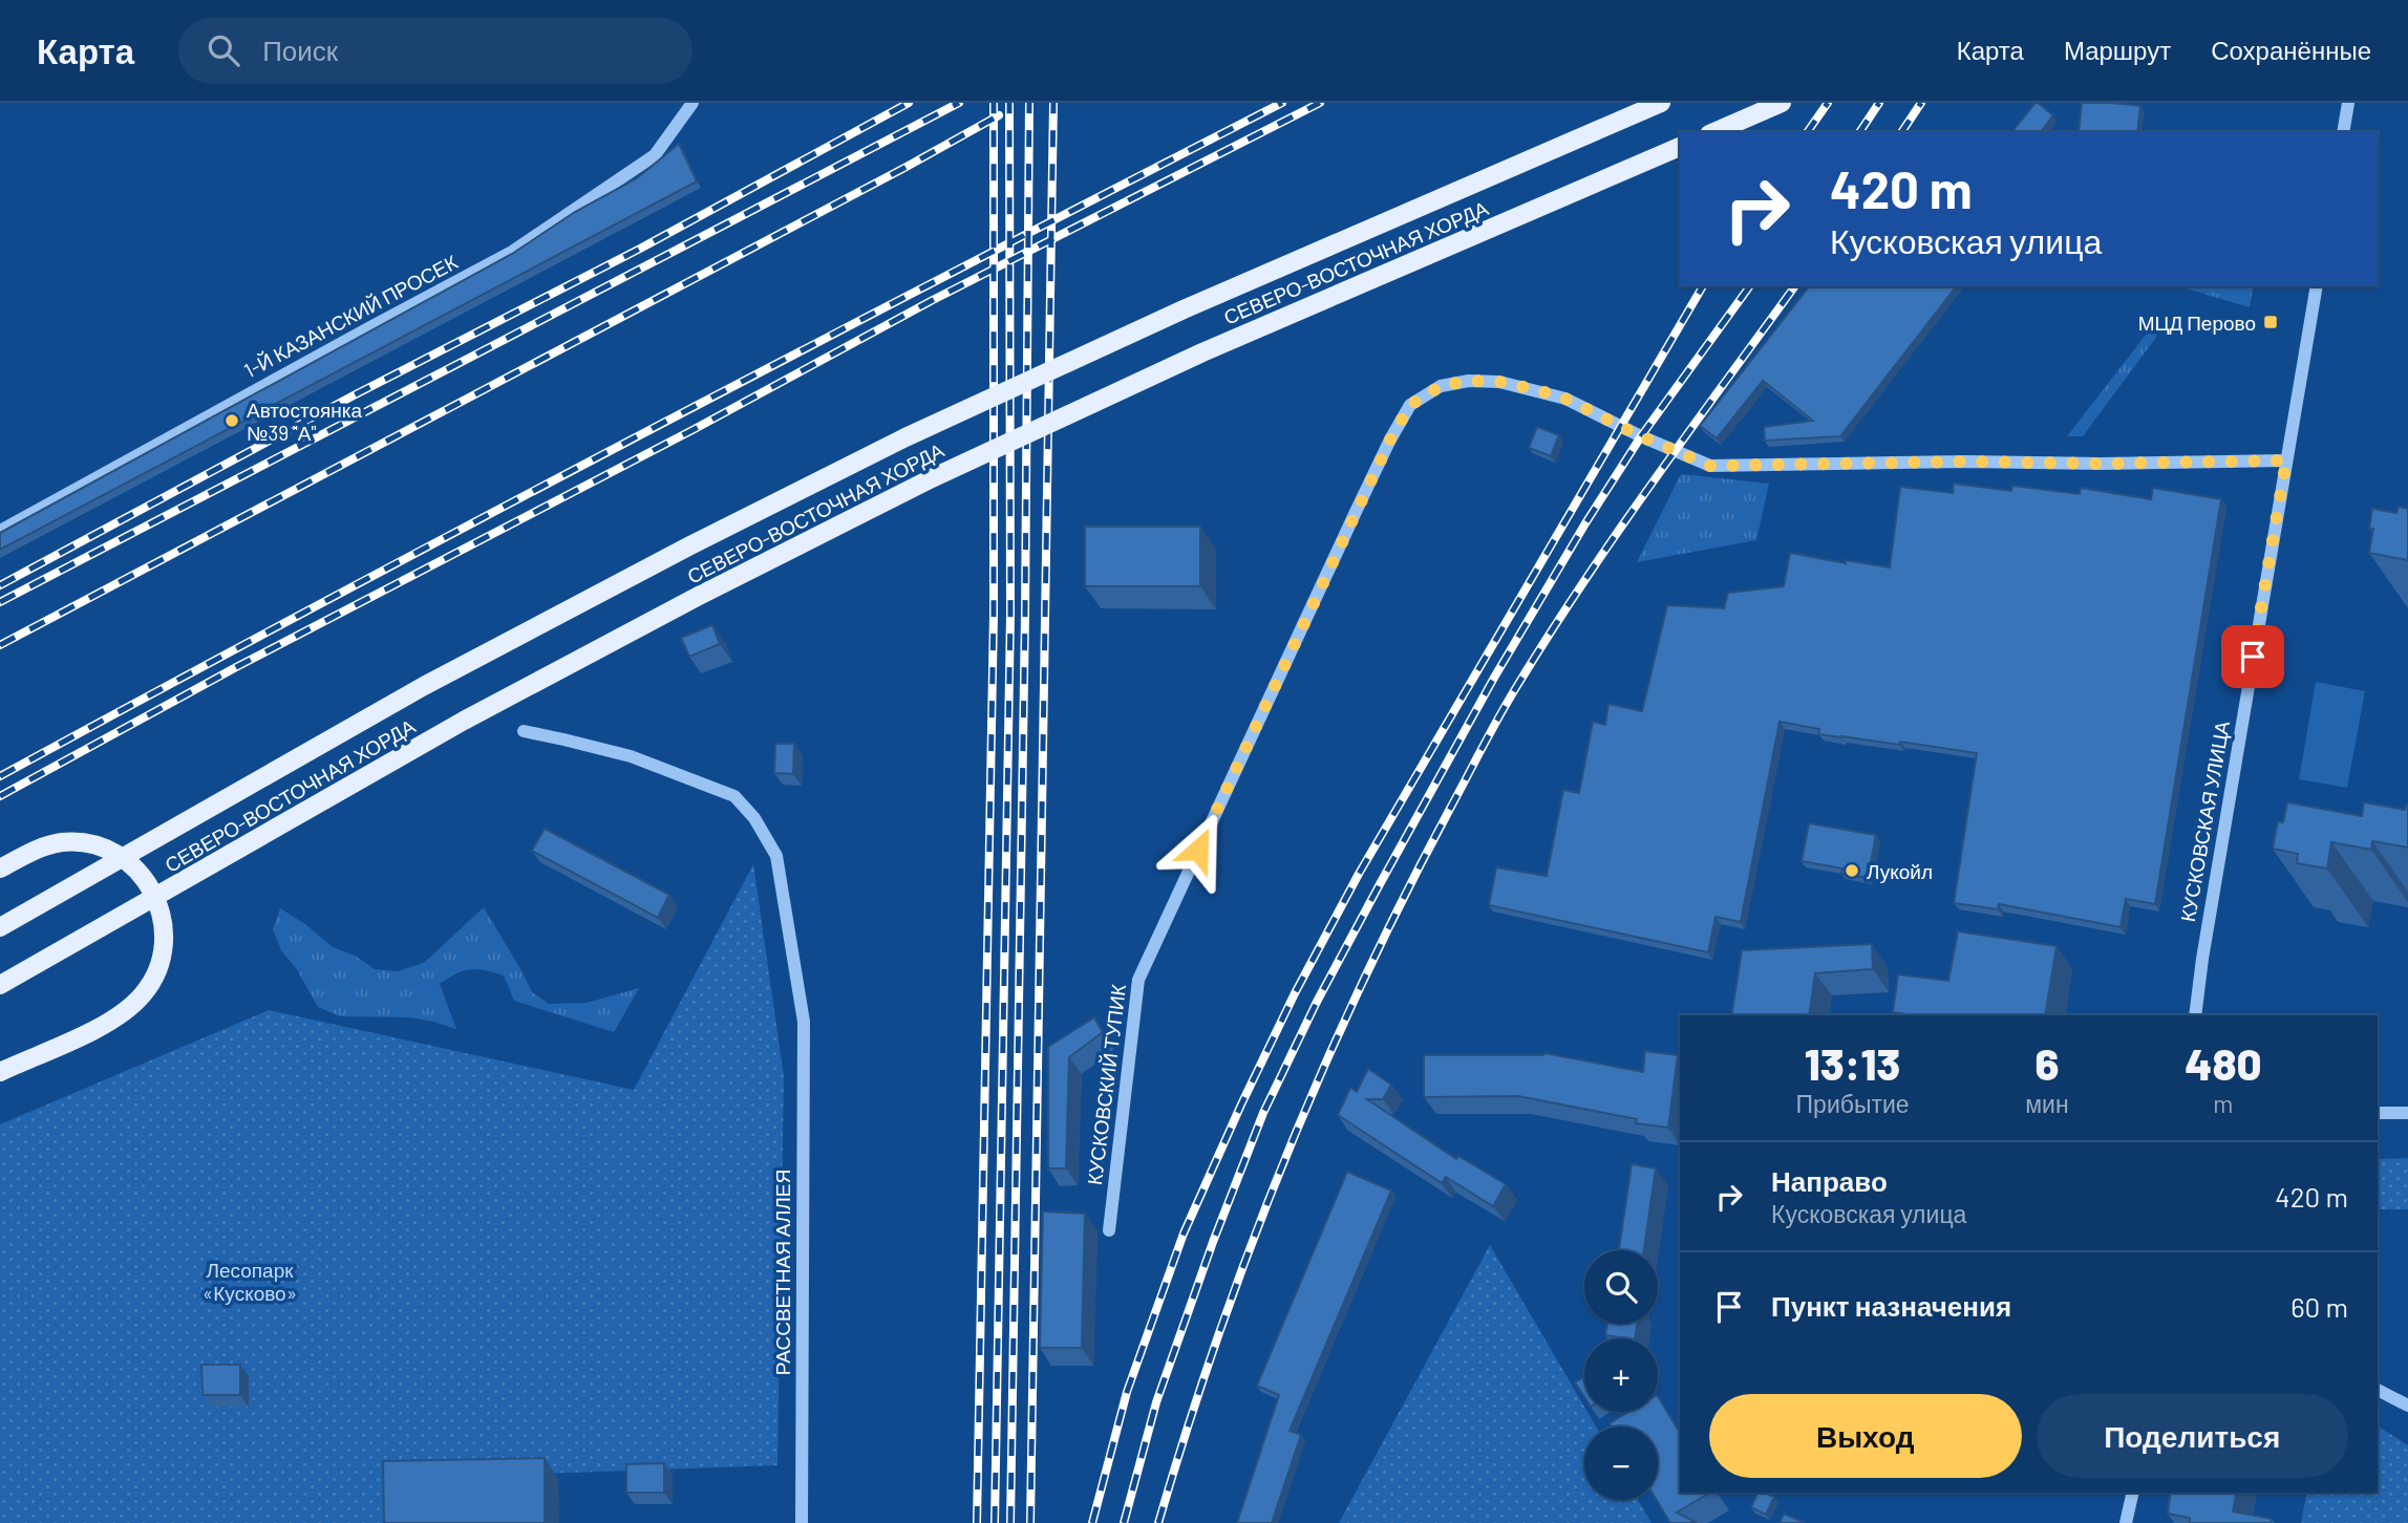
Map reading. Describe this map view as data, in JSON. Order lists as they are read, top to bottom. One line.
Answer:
{"streets":{"main road":["СЕВЕРО-ВОСТОЧНАЯ ХОРДА"],"street":["1-Й КАЗАНСКИЙ ПРОСЕК","КУСКОВСКАЯ УЛИЦА","КУСКОВСКИЙ ТУПИК","РАССВЕТНАЯ АЛЛЕЯ"]},"crossings":[["КУСКОВСКАЯ УЛИЦА","КУСКОВСКИЙ ТУПИК"]],"parks":["Лесопарк «Кусково»"],"places":{"transit":["МЦД Перово"],"other":["Автостоянка №39 \"А\"","Лукойл"]},"page":{"header":"Карта","search":"Поиск","nav":["Карта","Маршрут","Сохранённые"],"turn":["420 m","Кусковская улица"],"eta":["13:13","Прибытие","6","мин","480","m"],"list":[{"name":"Направо","note":"Кусковская улица","value":"420 m"},{"name":"Пункт назначения","value":"60 m"}],"map_buttons":["+","−"],"buttons":["Выход","Поделиться"]}}
